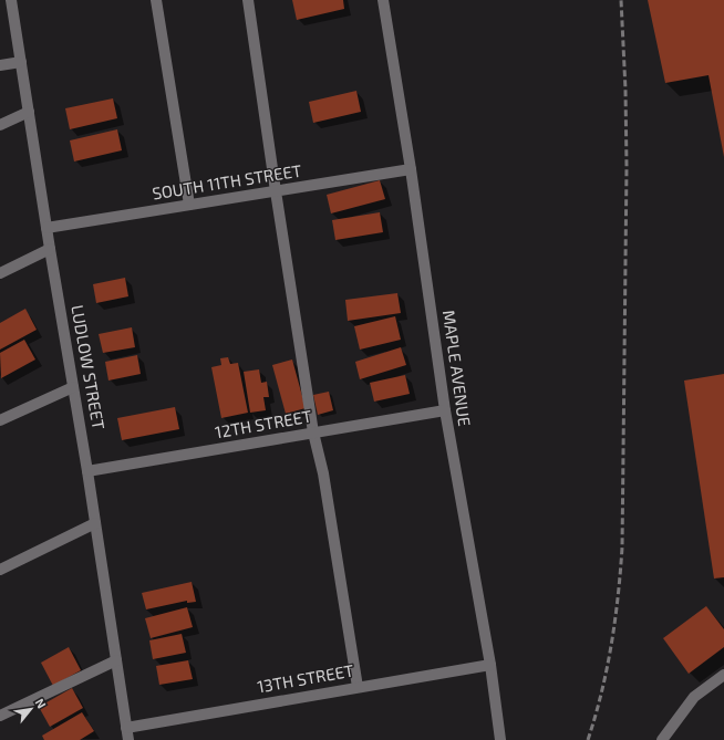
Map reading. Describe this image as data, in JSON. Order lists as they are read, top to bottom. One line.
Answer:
{"streets":{"street":["SOUTH 11TH STREET","LUDLOW STREET","MAPLE AVENUE","12TH STREET","13TH STREET"]},"crossings":[["SOUTH 11TH STREET","LUDLOW STREET"],["SOUTH 11TH STREET","MAPLE AVENUE"],["LUDLOW STREET","12TH STREET"],["LUDLOW STREET","13TH STREET"],["MAPLE AVENUE","12TH STREET"],["MAPLE AVENUE","13TH STREET"]],"north":"top right"}
